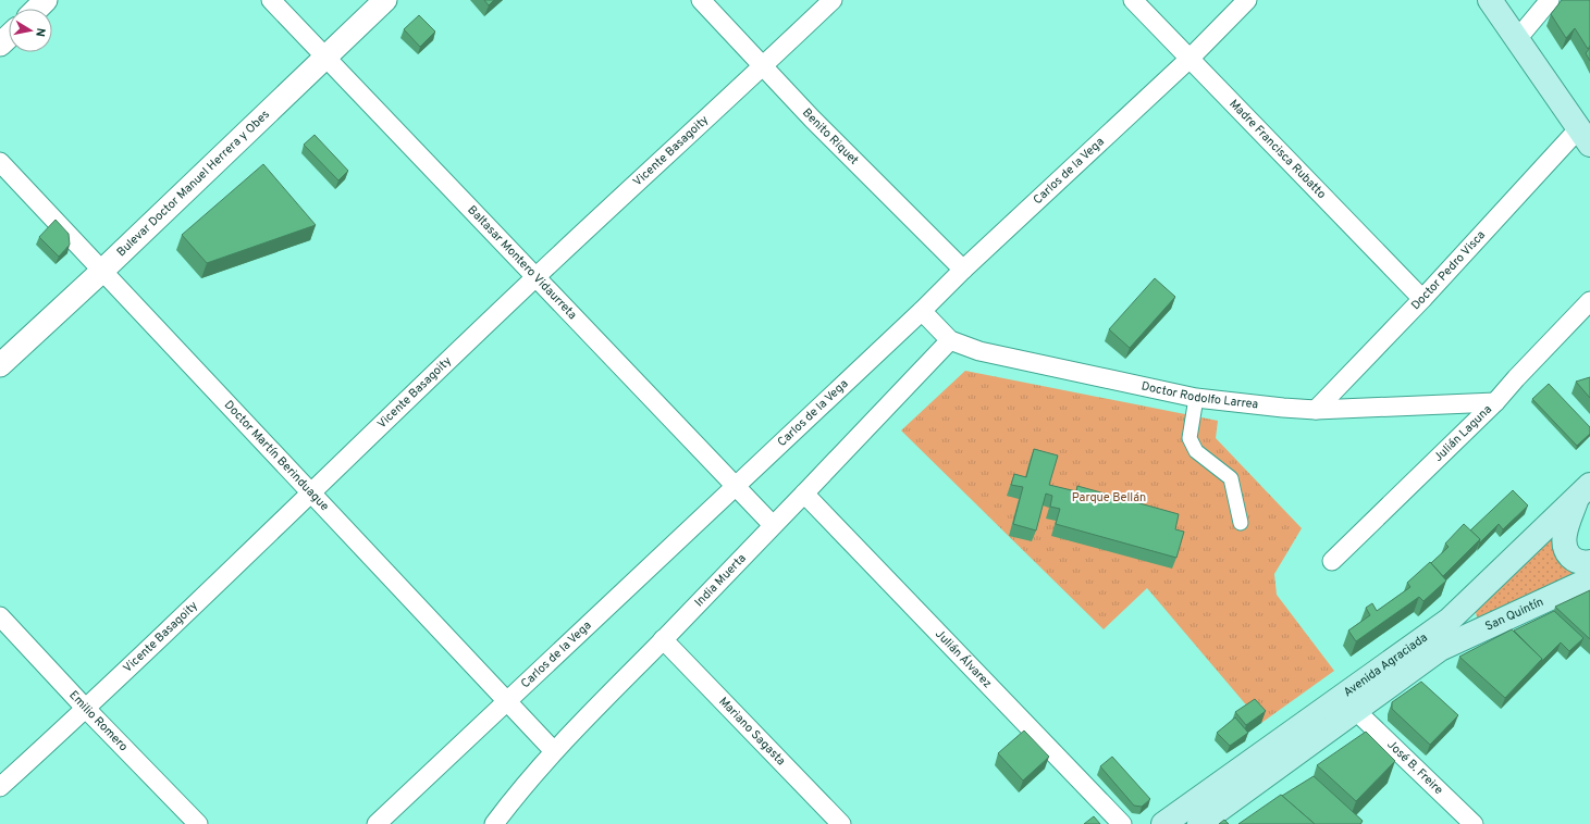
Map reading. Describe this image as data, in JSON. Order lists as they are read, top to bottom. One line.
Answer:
{"streets":{"main road":["San Quintín","Avenida Agraciada"],"street":["Benito Riquet","Madre Francisca Rubatto","Vicente Basagoity","Carlos de la Vega","Bulevar Doctor Manuel Herrera y Obes","Baltasar Montero Vidaurreta","Doctor Pedro Visca","Doctor Rodolfo Larrea","Julián Laguna","Doctor Martín Berinduague","India Muerta","Julián Álvarez","Emilio Romero","Mariano Sagasta","José B. Freire"]},"crossings":[["Benito Riquet","Vicente Basagoity"],["Benito Riquet","Carlos de la Vega"],["Madre Francisca Rubatto","Carlos de la Vega"],["Madre Francisca Rubatto","Doctor Pedro Visca"],["Vicente Basagoity","Baltasar Montero Vidaurreta"],["Vicente Basagoity","Doctor Martín Berinduague"],["Vicente Basagoity","Emilio Romero"],["Carlos de la Vega","Baltasar Montero Vidaurreta"],["Carlos de la Vega","Doctor Rodolfo Larrea"],["Carlos de la Vega","Doctor Martín Berinduague"],["Bulevar Doctor Manuel Herrera y Obes","Baltasar Montero Vidaurreta"],["Bulevar Doctor Manuel Herrera y Obes","Doctor Martín Berinduague"],["Baltasar Montero Vidaurreta","India Muerta"],["Doctor Pedro Visca","Doctor Rodolfo Larrea"],["Doctor Rodolfo Larrea","Julián Laguna"],["Doctor Rodolfo Larrea","India Muerta"],["Doctor Martín Berinduague","India Muerta"],["India Muerta","Julián Álvarez"],["India Muerta","Mariano Sagasta"],["San Quintín","Avenida Agraciada"],["Avenida Agraciada","José B. Freire"]],"parks":["Parque Bellán"],"north":"right"}
